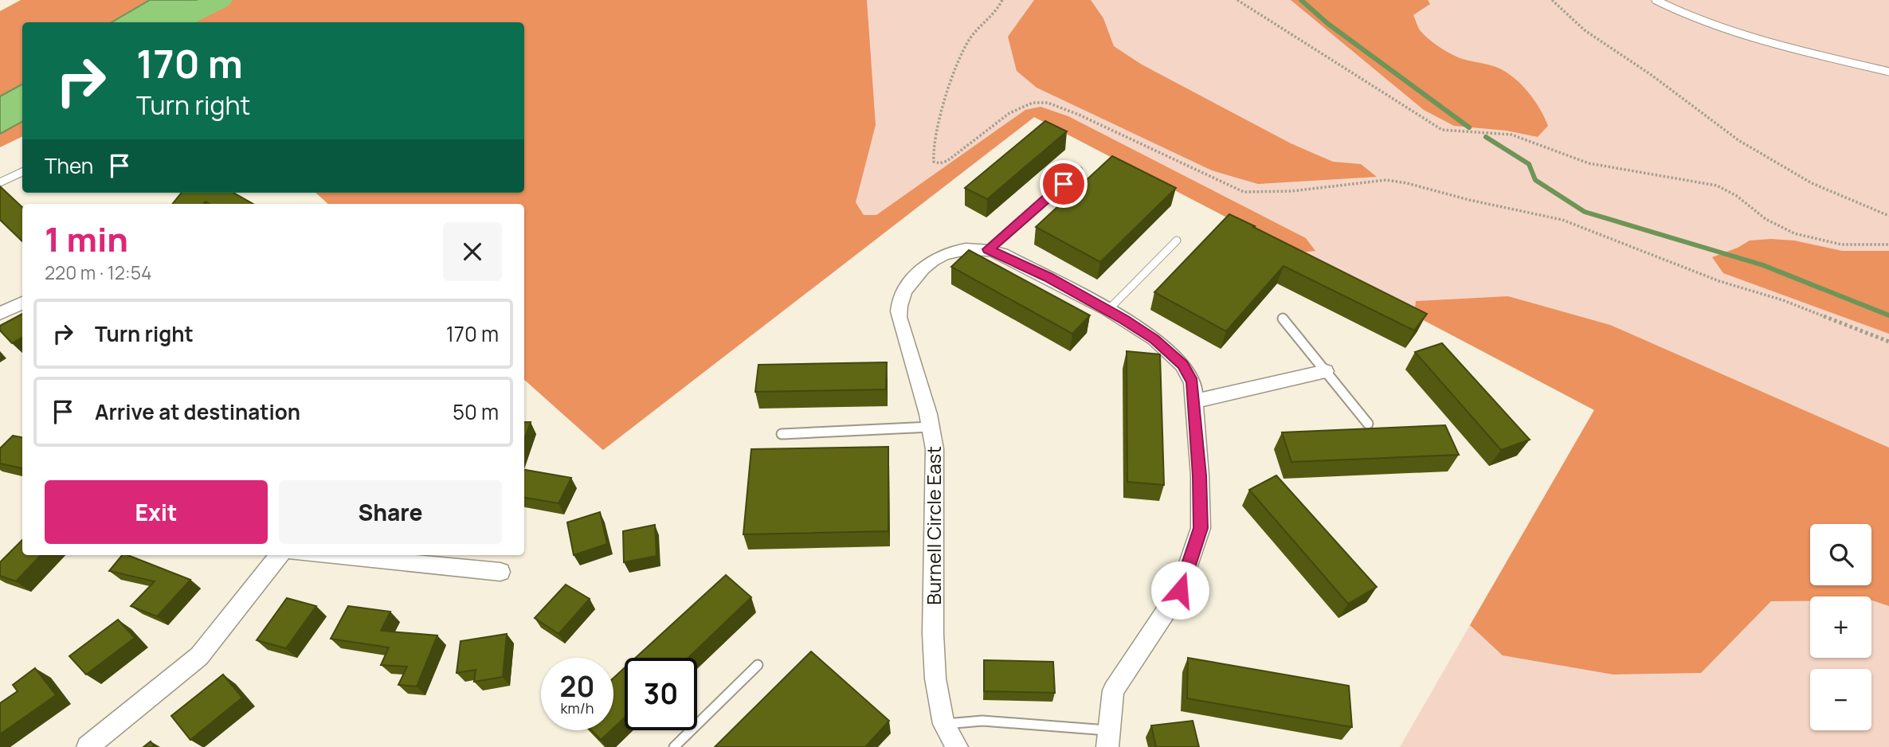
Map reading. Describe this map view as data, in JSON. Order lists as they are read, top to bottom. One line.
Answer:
{"streets":{"street":["Burnell Circle East"]},"page":{"turn":["170 m","Turn right"],"then":"Then","heading":["1 min","220 m · 12:54"],"list":[{"name":"Turn right","value":"170 m"},{"name":"Arrive at destination","value":"50 m"}],"buttons":["Exit","Share"],"map_buttons":["+","−"],"speed":"20 km/h","limit":"30"}}
